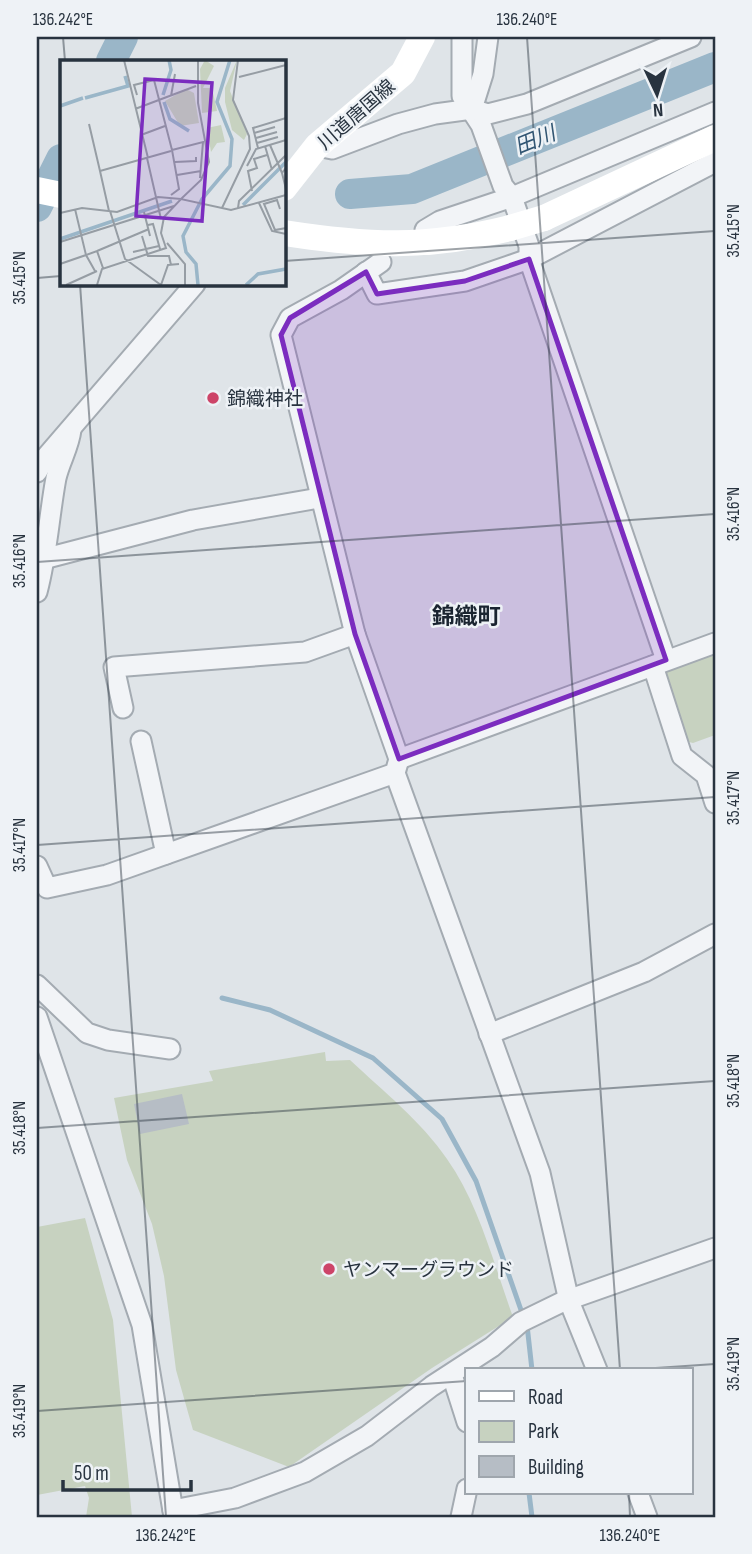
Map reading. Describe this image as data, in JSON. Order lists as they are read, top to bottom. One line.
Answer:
{"streets":{"street":["川道唐国線"]},"districts":["錦織町"],"water":["田川"],"places":["錦織神社","ヤンマーグラウンド"],"legend":["Road","Park","Building"],"scale_bar":"50 m","north":"bottom","coordinates":["136.242°E","136.240°E","35.415°N","35.416°N","35.417°N","35.418°N","35.419°N"]}
